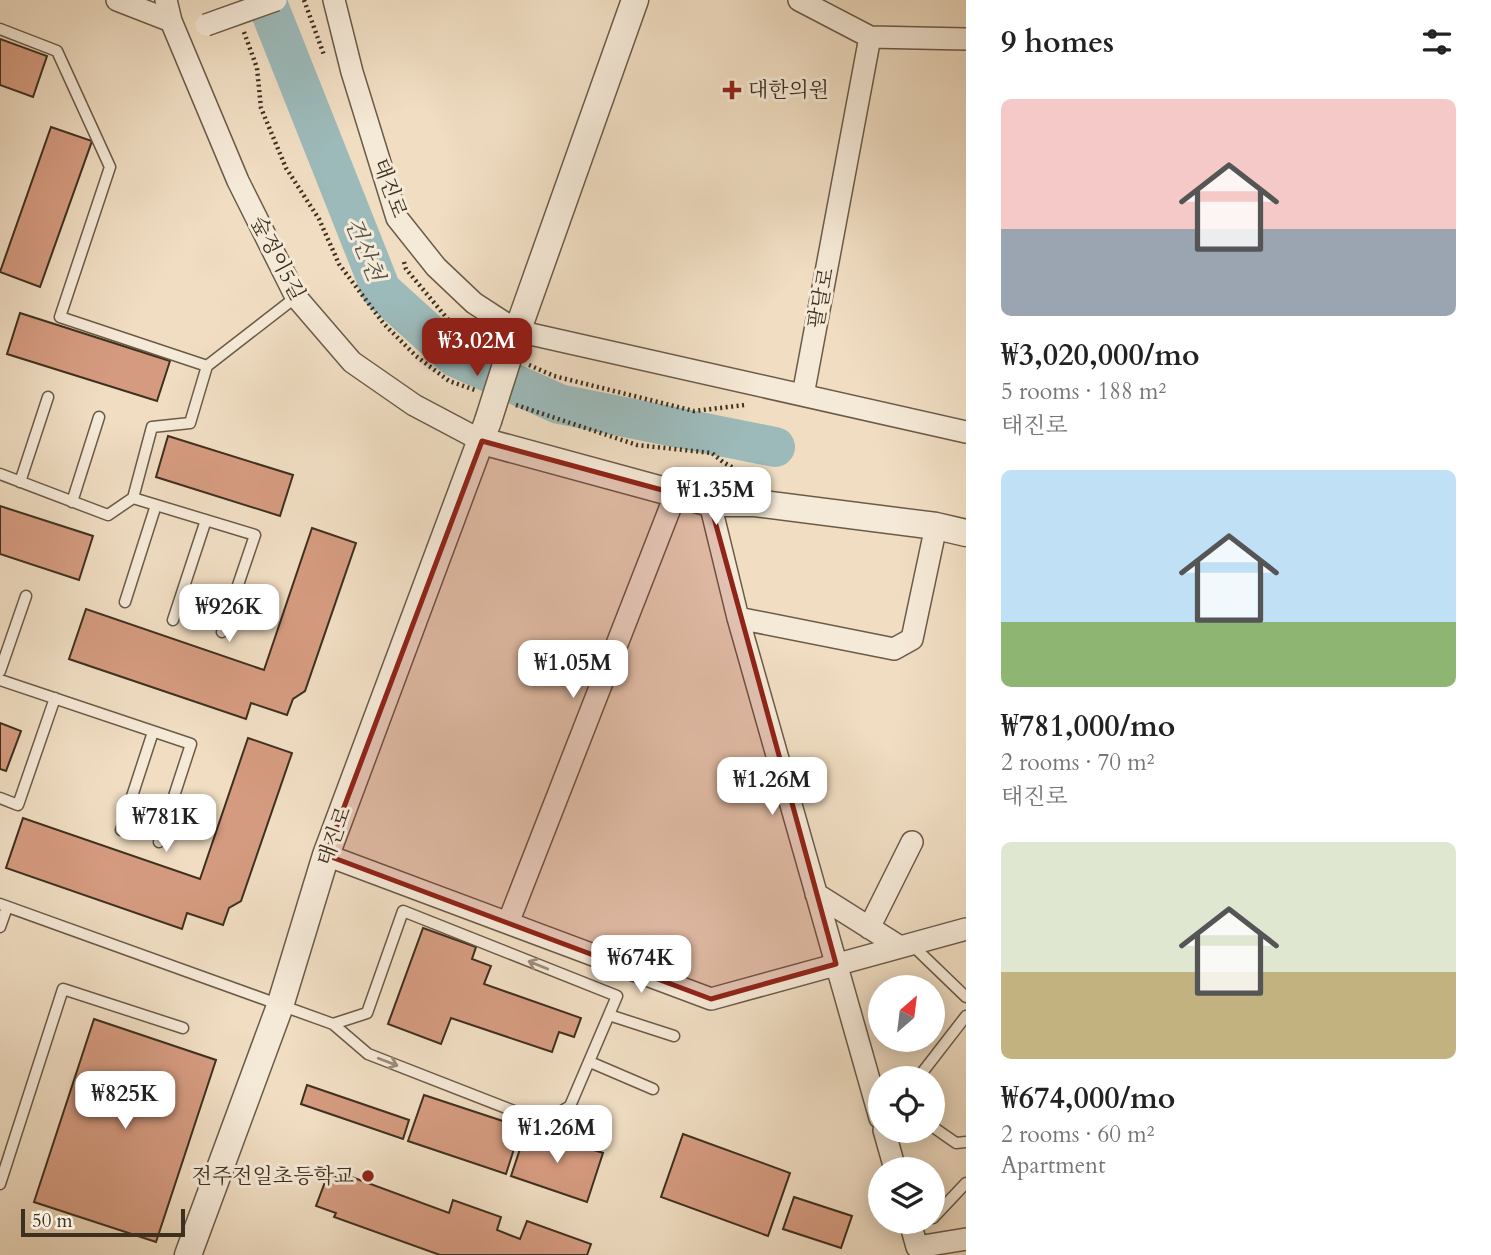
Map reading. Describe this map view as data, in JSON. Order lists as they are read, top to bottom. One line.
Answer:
{"streets":{"street":["태진로","숲정이5길","팔달로"]},"crossings":[["태진로","숲정이5길"],["태진로","팔달로"]],"water":["건산천"],"places":{"health":["대한의원"],"other":["전주전일초등학교"]},"scale_bar":"50 m","north":"top right","page":{"heading":"9 homes","list":[{"name":"₩3,020,000/mo","note":"5 rooms · 188 m² · 태진로"},{"name":"₩781,000/mo","note":"2 rooms · 70 m² · 태진로"},{"name":"₩674,000/mo","note":"2 rooms · 60 m² · Apartment"}],"price":["₩3.02M","₩1.35M","₩926K","₩1.05M","₩1.26M","₩781K","₩674K","₩825K","₩1.26M"],"scale":"50 m"}}
